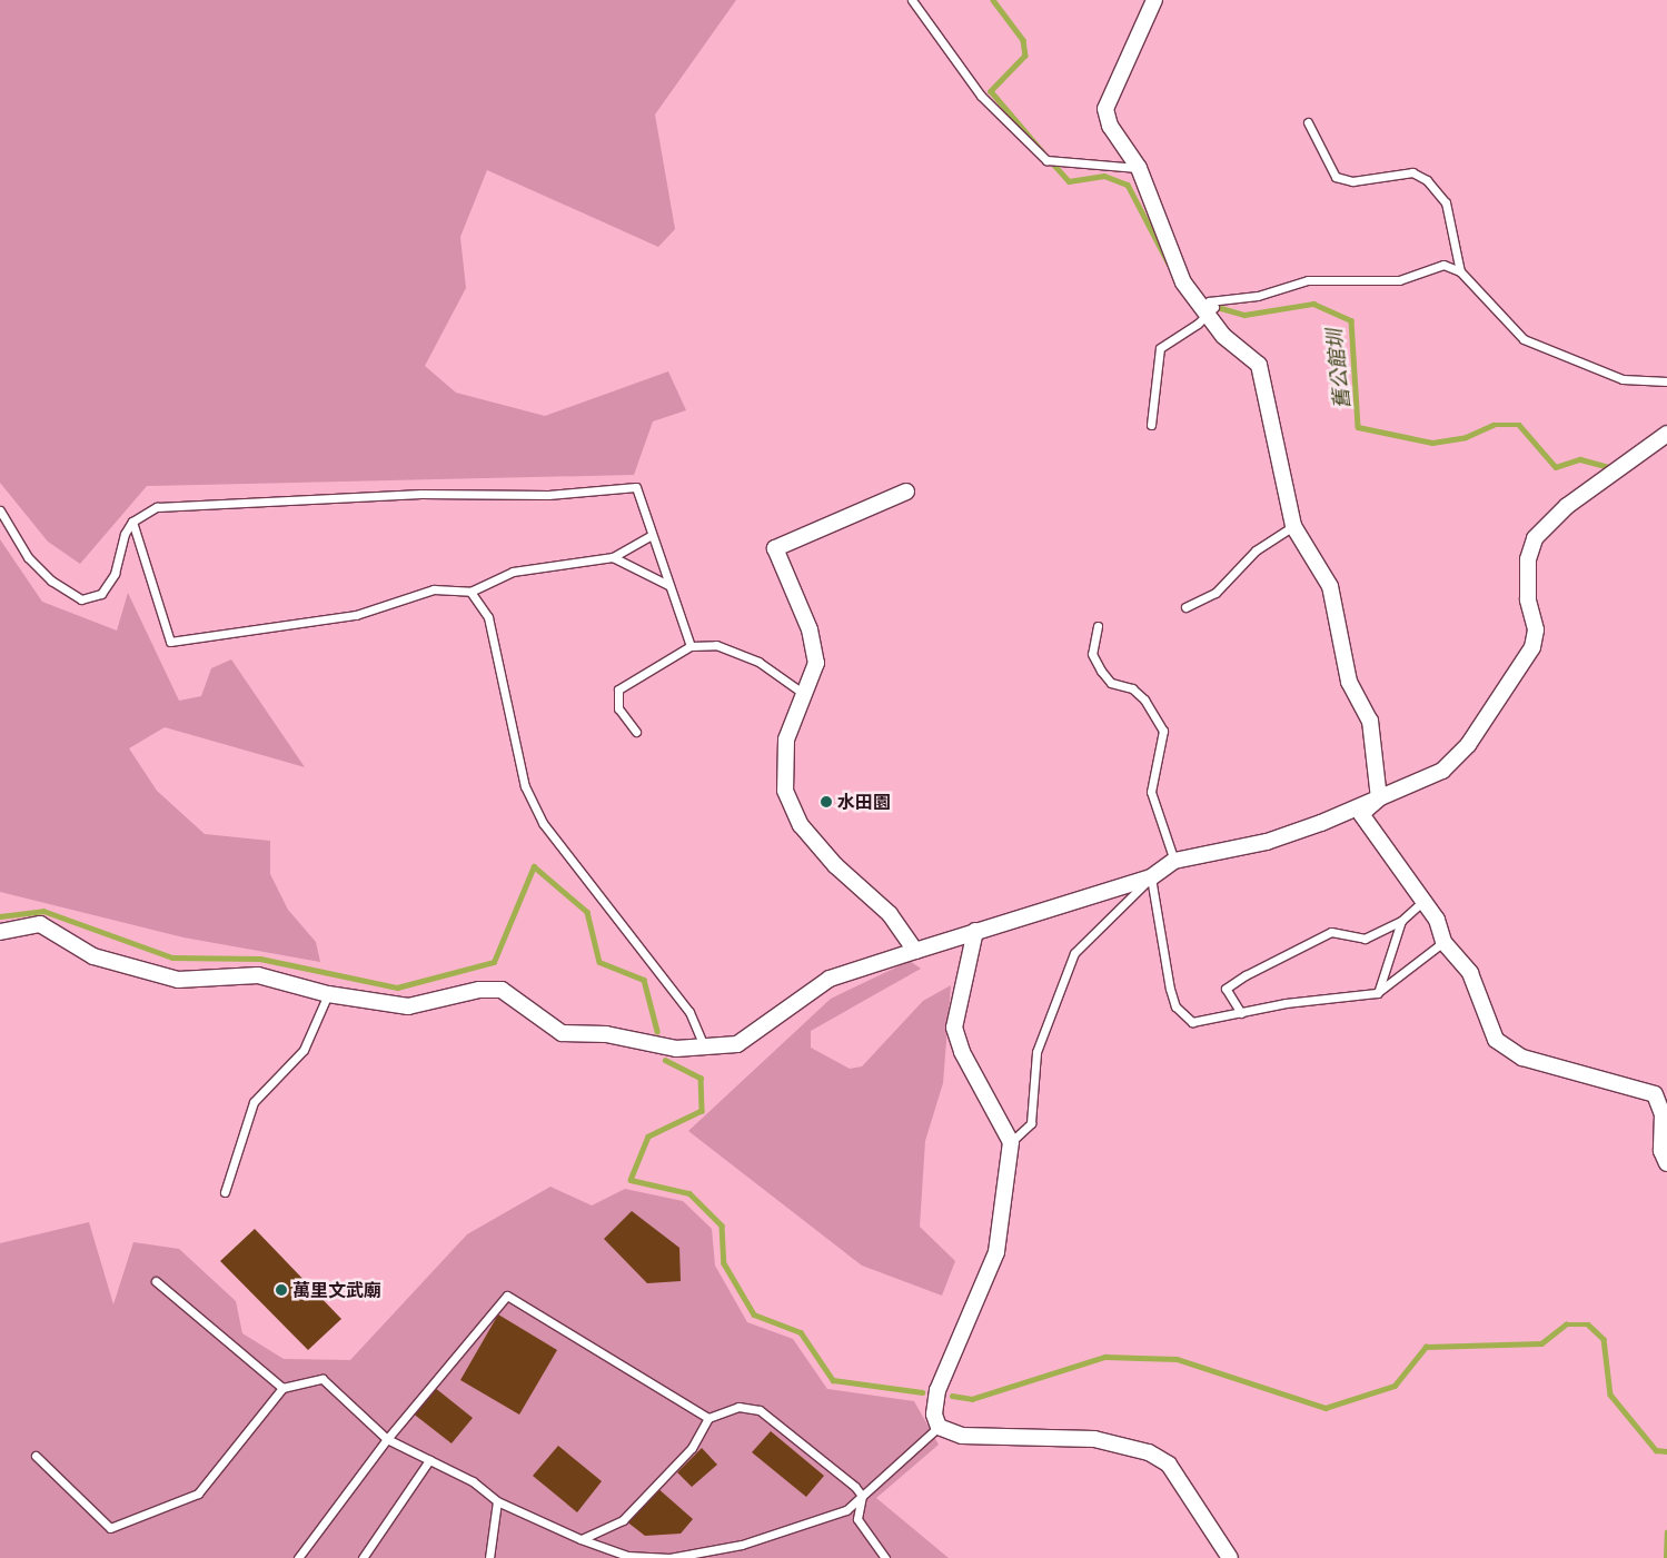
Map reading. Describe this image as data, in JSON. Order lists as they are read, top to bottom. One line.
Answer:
{"water":["舊公館圳"],"places":["水田園","萬里文武廟"]}
